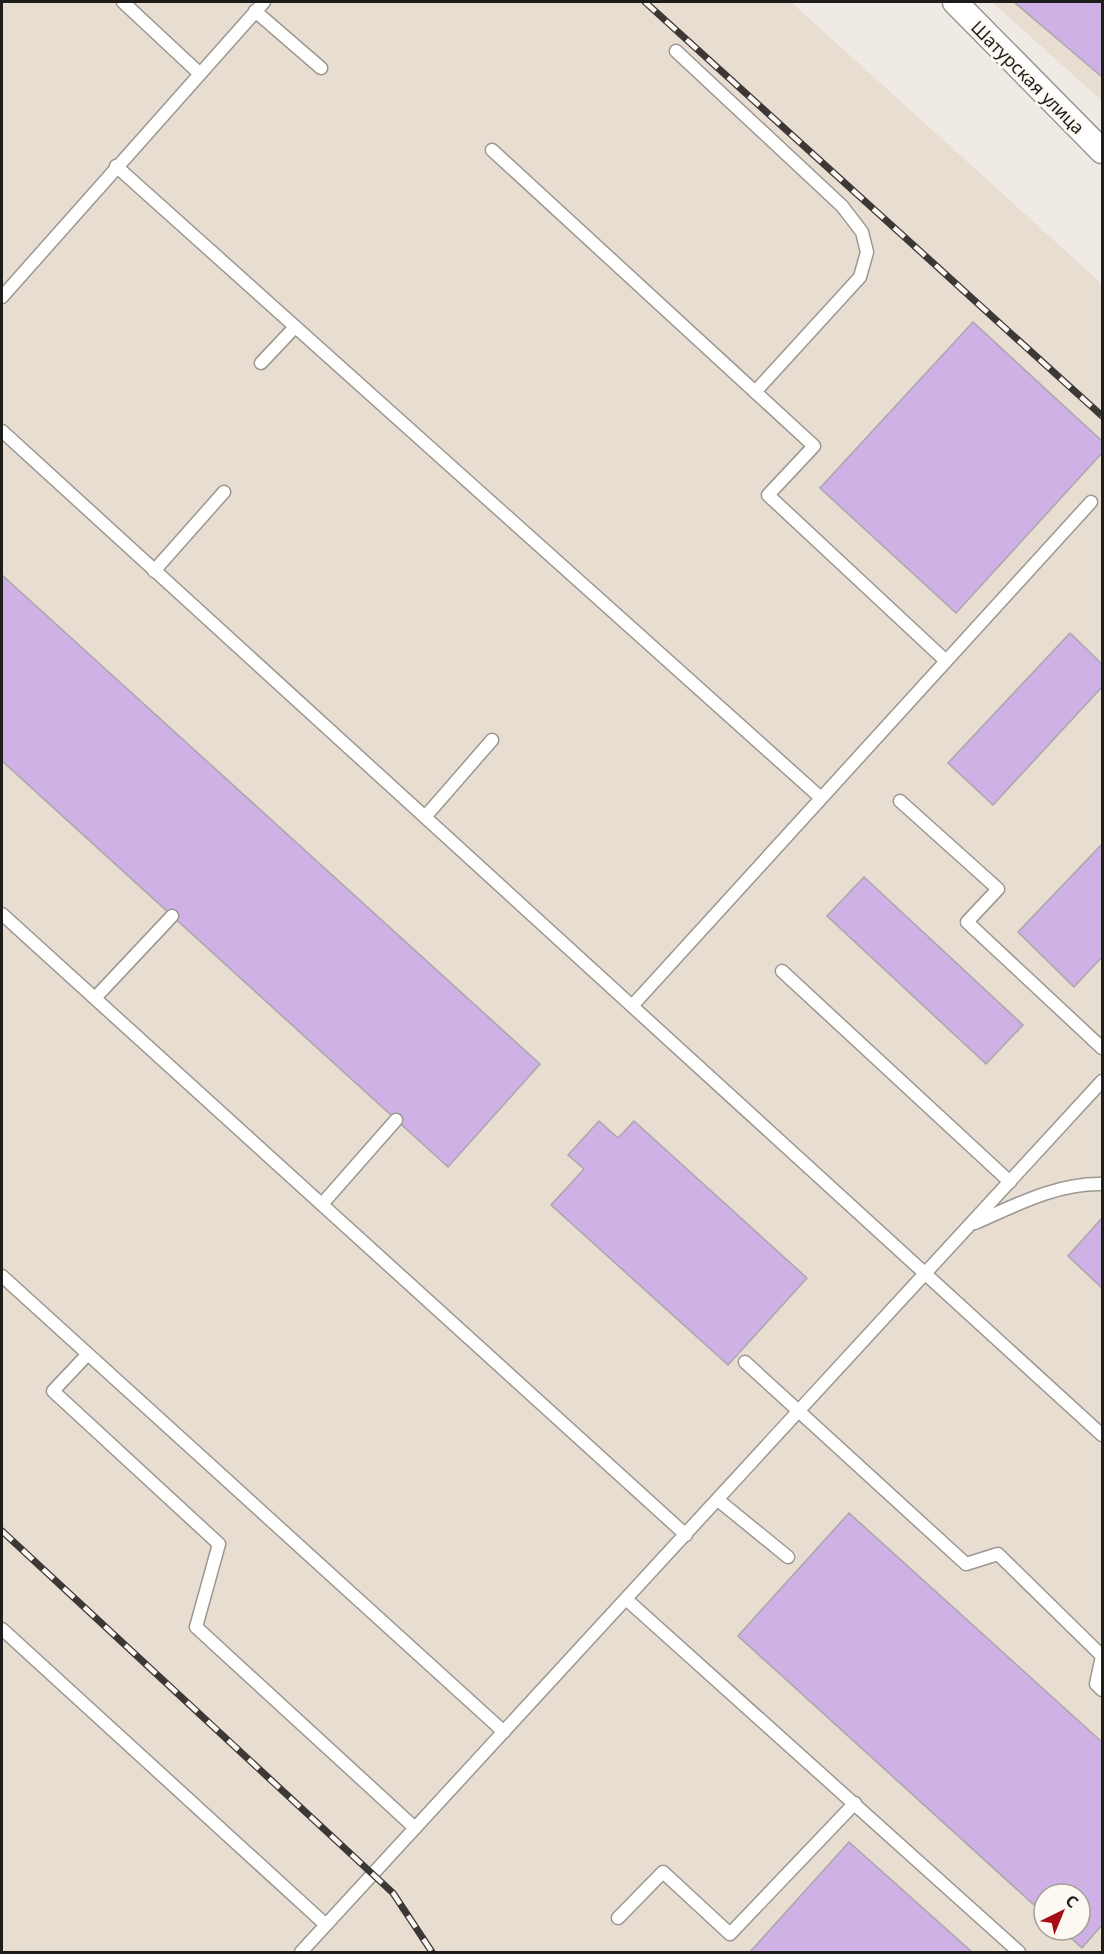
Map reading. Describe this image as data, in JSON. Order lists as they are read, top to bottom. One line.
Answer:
{"streets":{"street":["Шатурская улица"]},"north":"top right"}
